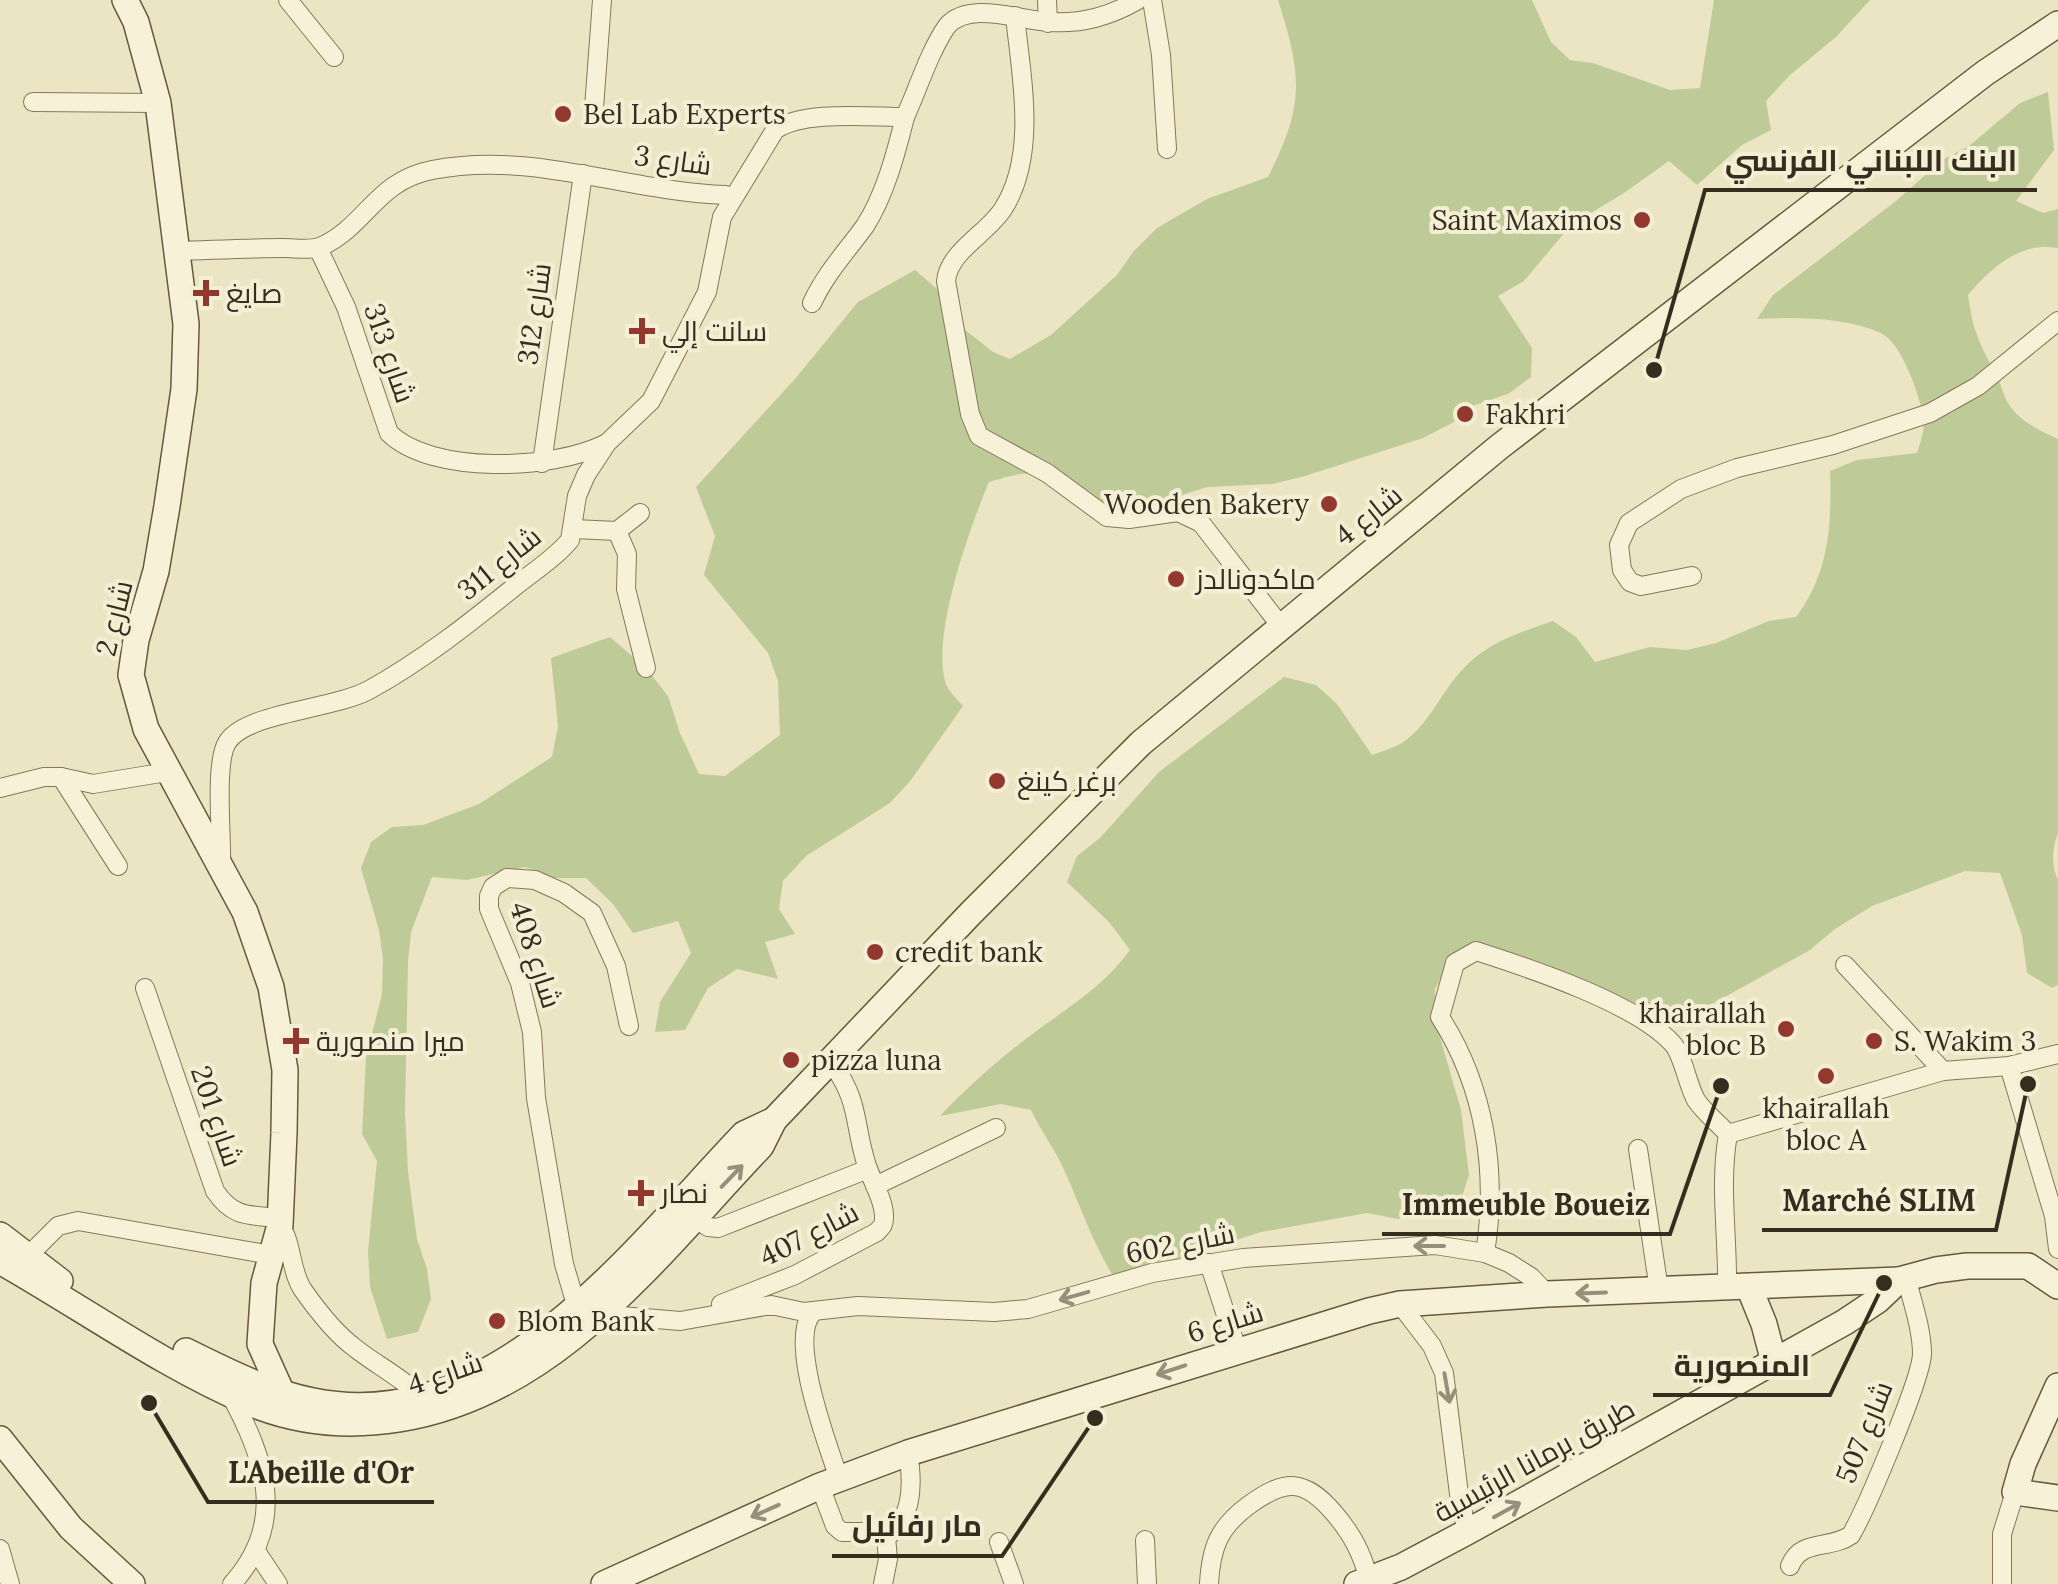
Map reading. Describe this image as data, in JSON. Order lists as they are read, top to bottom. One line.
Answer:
{"streets":{"street":["شارع 3","شارع 312","شارع 313","شارع 4","شارع 311","شارع 2","شارع 408","شارع 201","شارع 407","شارع 602","شارع 6","شارع 507","طريق برمانا الرئيسية"]},"crossings":[["شارع 3","شارع 312"],["شارع 3","شارع 313"],["شارع 3","شارع 311"],["شارع 312","شارع 313"],["شارع 313","شارع 311"],["شارع 4","شارع 2"],["شارع 4","شارع 408"],["شارع 4","شارع 407"],["شارع 311","شارع 2"],["شارع 2","شارع 201"],["شارع 407","شارع 602"],["شارع 602","شارع 6"],["شارع 6","شارع 507"],["شارع 6","طريق برمانا الرئيسية"],["شارع 507","طريق برمانا الرئيسية"]],"one_way":["شارع 602","شارع 6","طريق برمانا الرئيسية"],"places":{"other":["Bel Lab Experts","Saint Maximos","البنك اللبناني الفرنسي","Fakhri","Wooden Bakery","ماكدونالدز","برغر كينغ","credit bank","khairallah bloc B","S. Wakim 3","pizza luna","khairallah bloc A","Marché SLIM","Immeuble Boueiz","المنصورية","Blom Bank","L'Abeille d'Or","مار رفائيل"],"health":["صايغ","سانت إلي","ميرا منصورية","نصار"]}}
